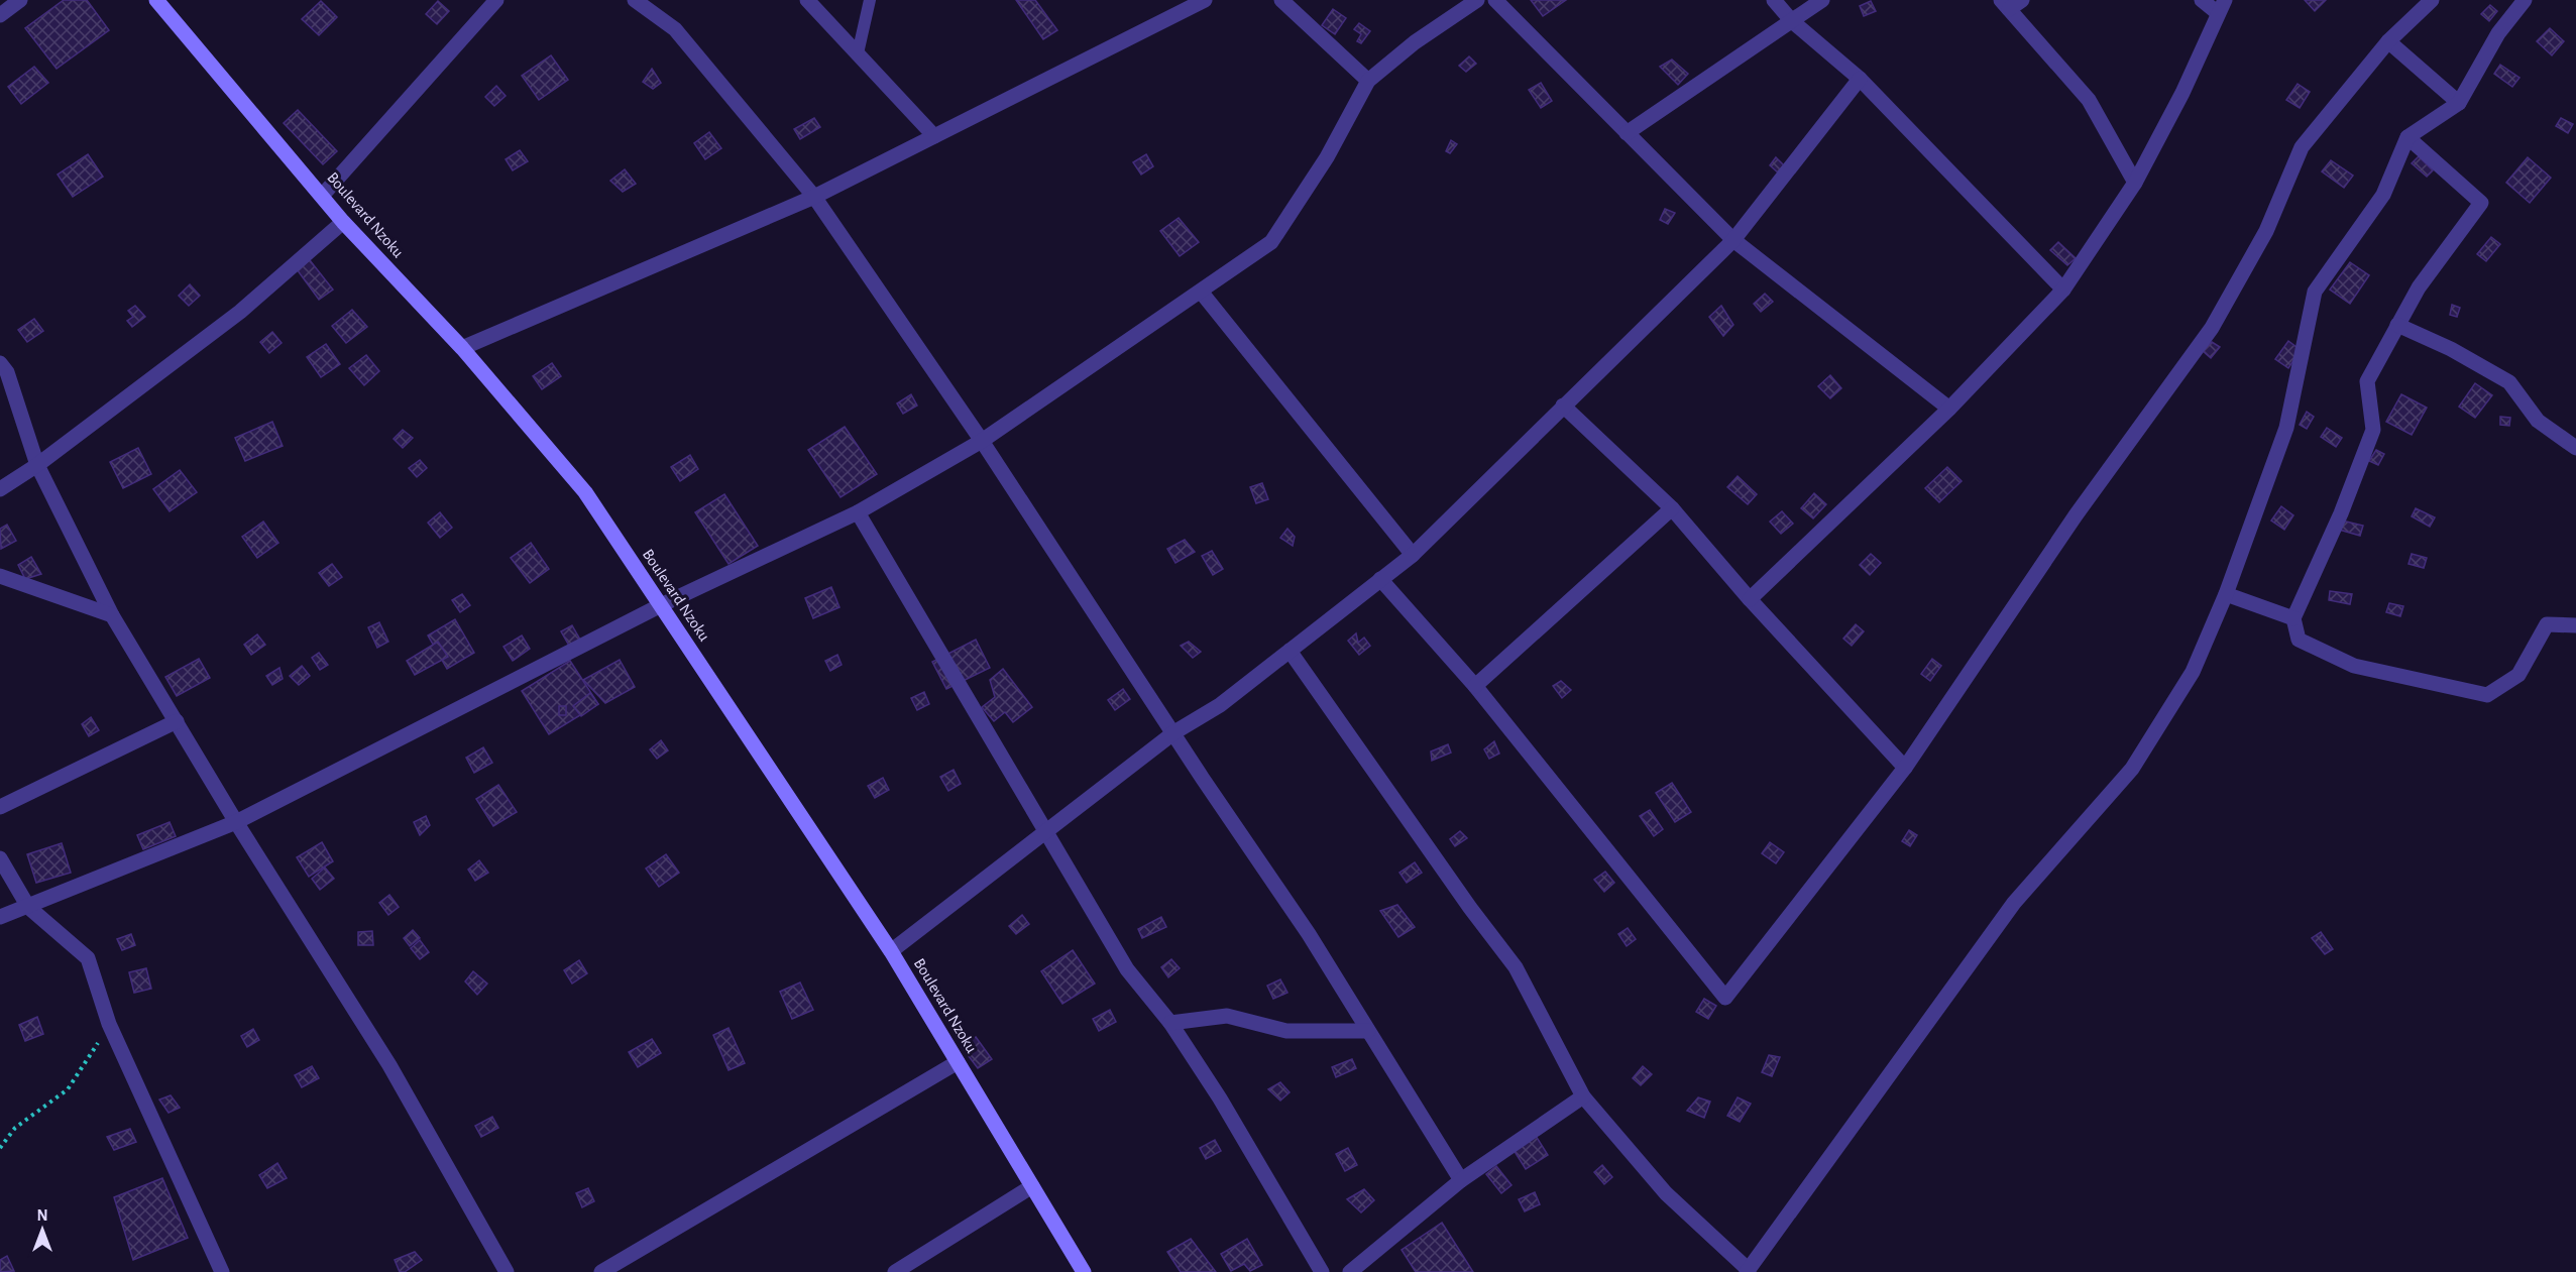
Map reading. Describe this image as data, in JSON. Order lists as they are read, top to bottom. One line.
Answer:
{"streets":{"street":["Boulevard Nzoku"]},"north":"top"}
